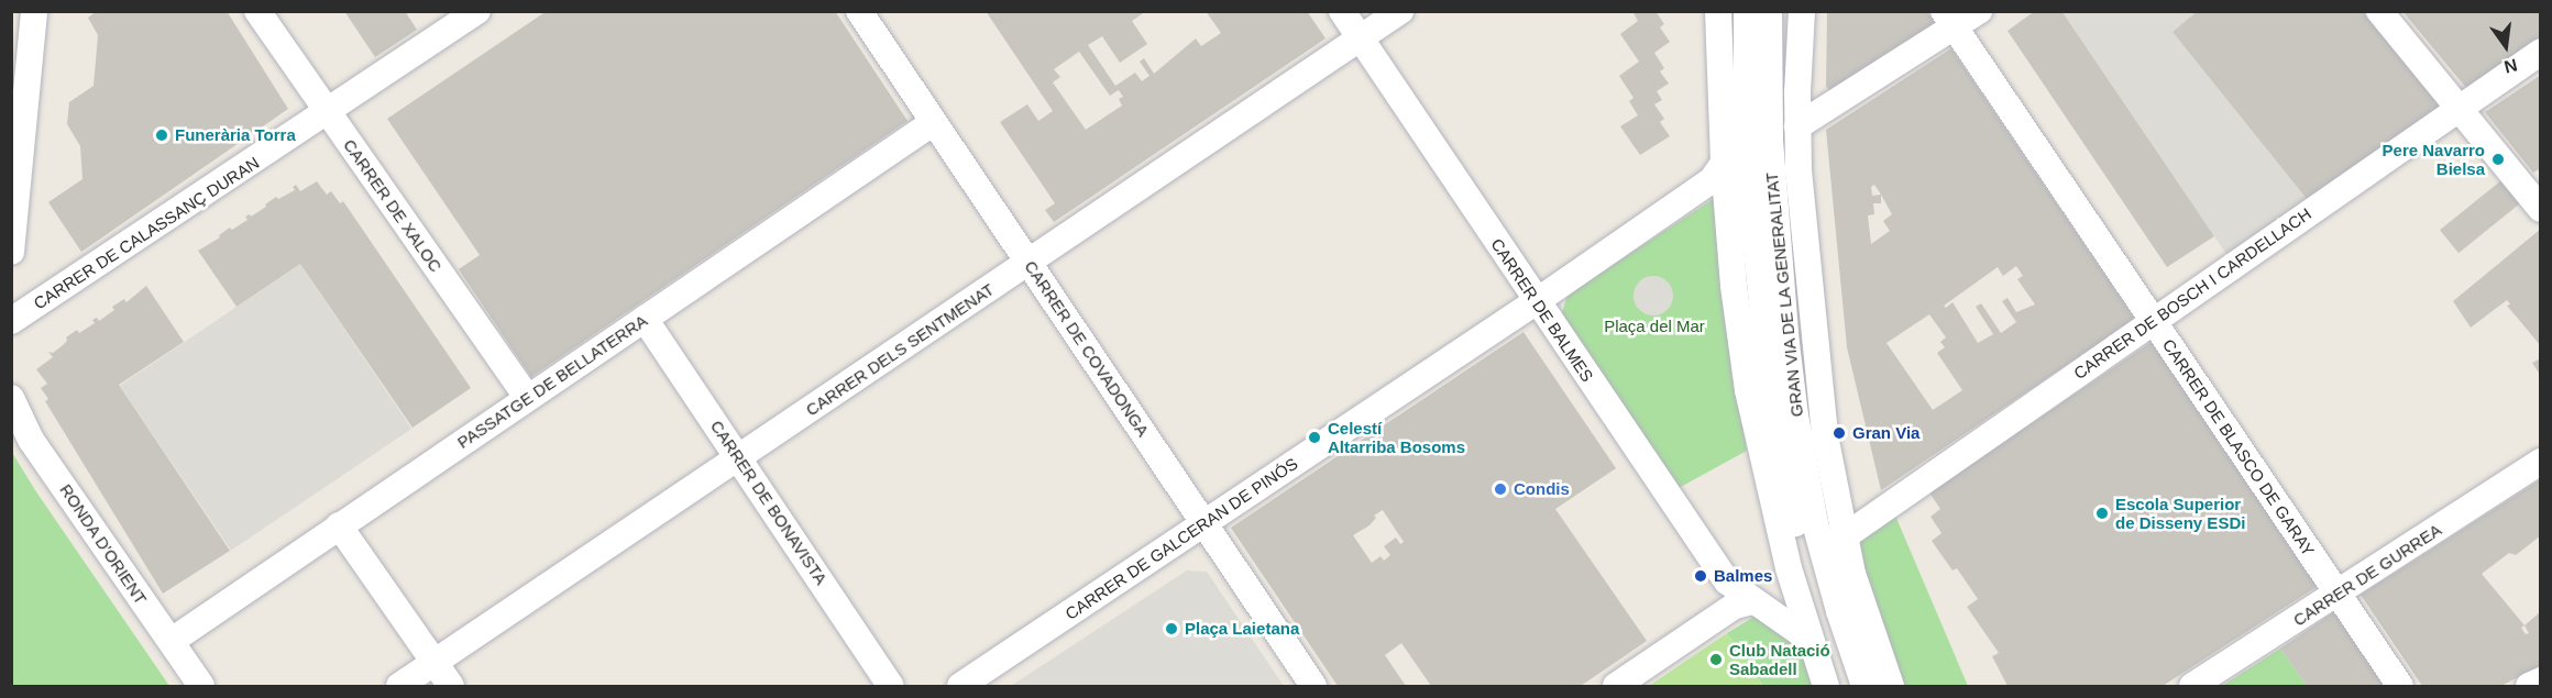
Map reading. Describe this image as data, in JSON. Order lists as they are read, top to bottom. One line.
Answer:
{"streets":{"street":["CARRER DE XALOC","CARRER DE CALASSANÇ DURAN","CARRER DE BOSCH I CARDELLACH","GRAN VIA DE LA GENERALITAT","CARRER DE BALMES","CARRER DE COVADONGA","CARRER DELS SENTMENAT","PASSATGE DE BELLATERRA","CARRER DE BLASCO DE GARAY","CARRER DE BONAVISTA","CARRER DE GALCERAN DE PINÓS","RONDA D'ORIENT","CARRER DE GURREA"]},"crossings":[["CARRER DE XALOC","CARRER DE CALASSANÇ DURAN"],["CARRER DE XALOC","PASSATGE DE BELLATERRA"],["CARRER DE BOSCH I CARDELLACH","CARRER DE BLASCO DE GARAY"],["CARRER DE BALMES","CARRER DELS SENTMENAT"],["CARRER DE BALMES","CARRER DE GALCERAN DE PINÓS"],["CARRER DE COVADONGA","CARRER DELS SENTMENAT"],["CARRER DE COVADONGA","PASSATGE DE BELLATERRA"],["CARRER DE COVADONGA","CARRER DE GALCERAN DE PINÓS"],["CARRER DELS SENTMENAT","CARRER DE BONAVISTA"],["PASSATGE DE BELLATERRA","CARRER DE BONAVISTA"],["PASSATGE DE BELLATERRA","RONDA D'ORIENT"],["CARRER DE BLASCO DE GARAY","CARRER DE GURREA"]],"parks":["Plaça del Mar"],"places":["Funerària Torra","Pere Navarro Bielsa","Gran Via","Celestí Altarriba Bosoms","Condis","Escola Superior de Disseny ESDi","Balmes","Plaça Laietana","Club Natació Sabadell"],"north":"bottom"}
